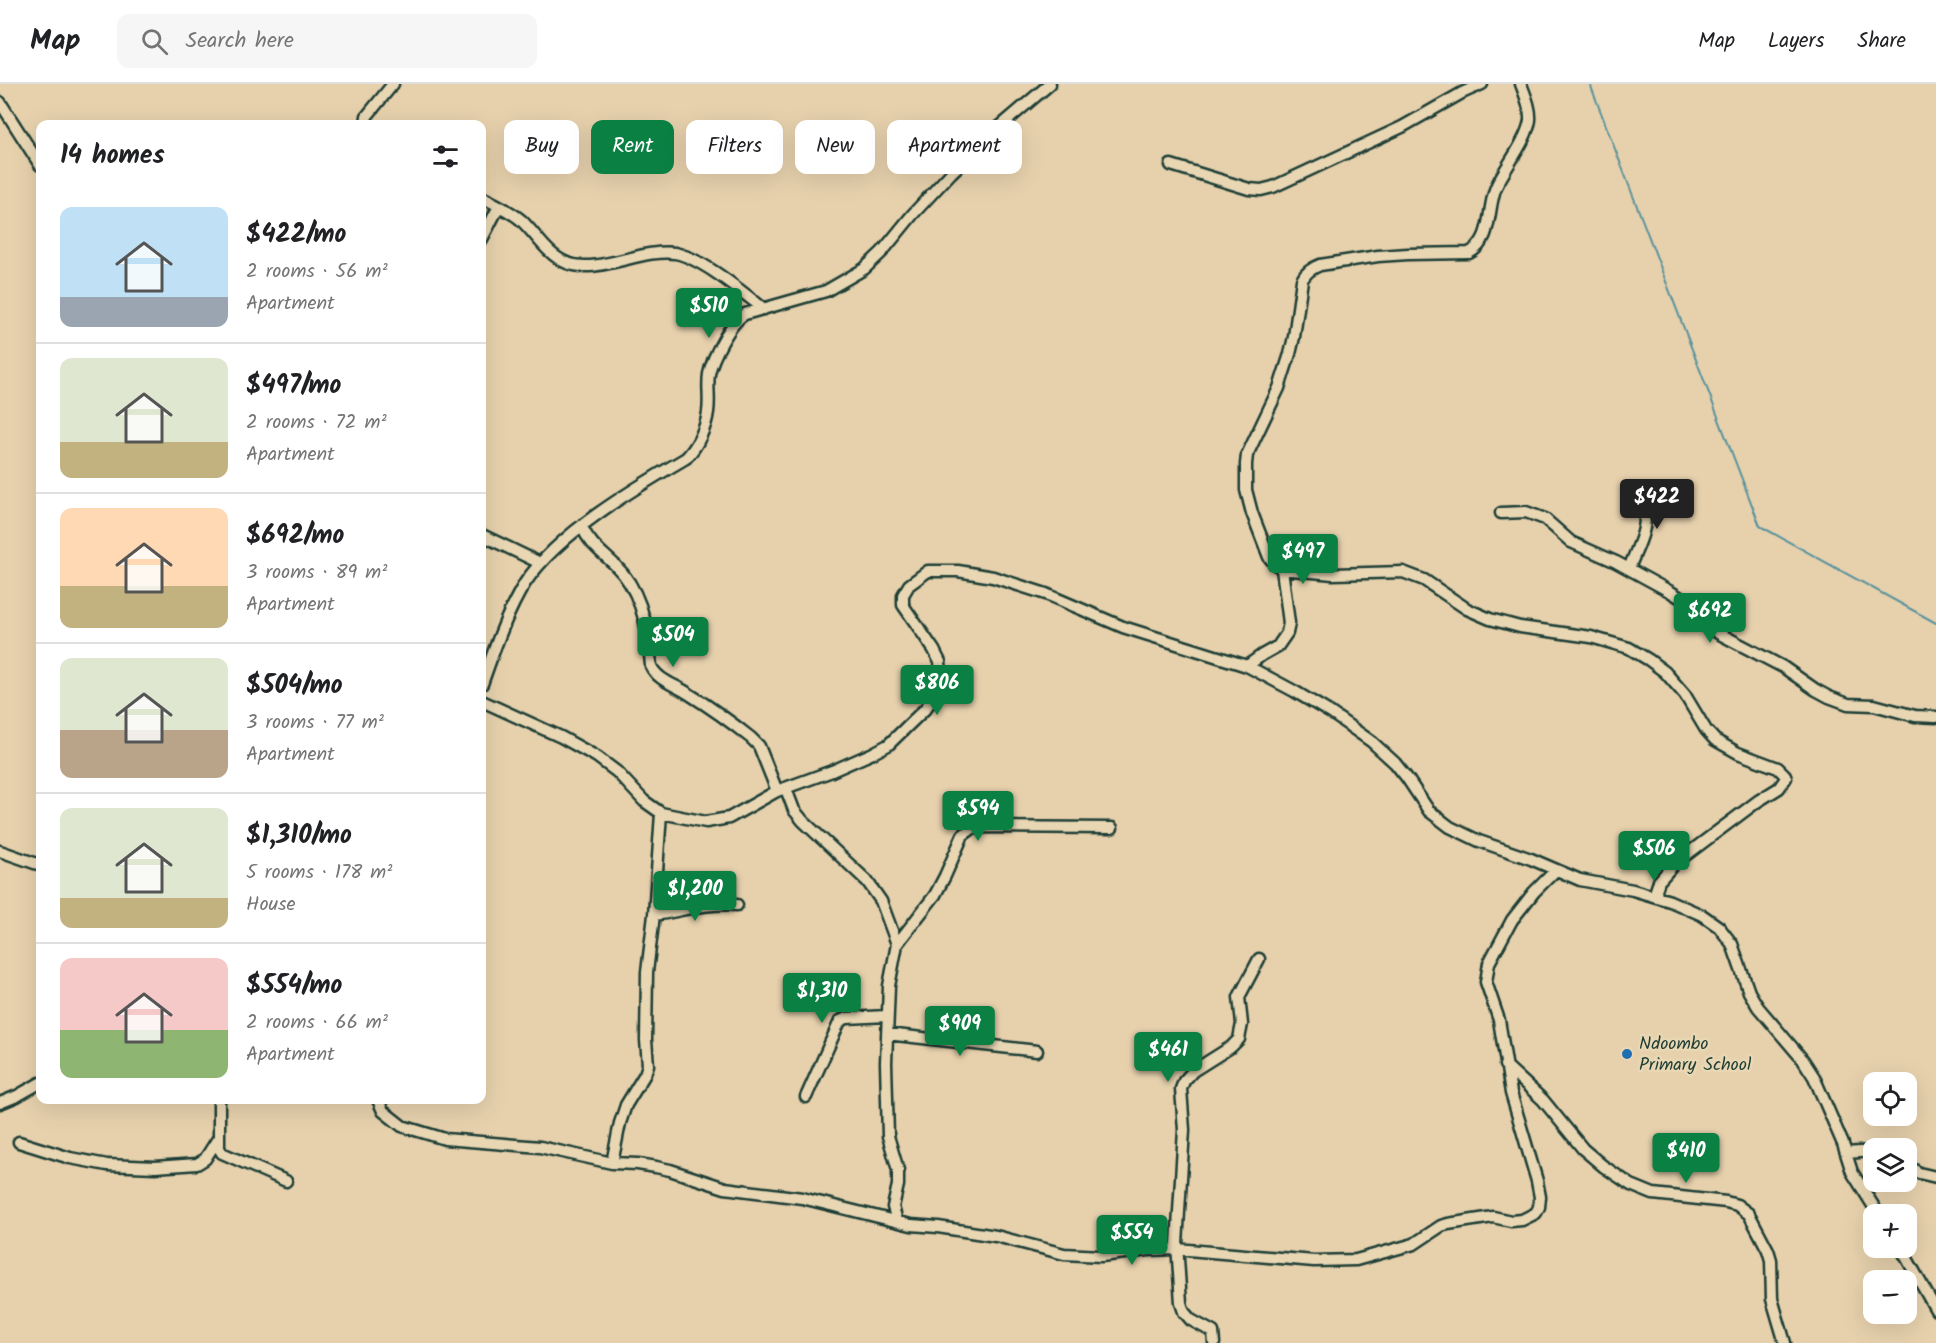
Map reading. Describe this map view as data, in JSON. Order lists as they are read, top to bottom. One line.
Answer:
{"places":["Ndoombo Primary School"],"page":{"header":"Map","search":"Search here","nav":["Map","Layers","Share"],"chip":["Buy","Rent","Filters","New","Apartment"],"heading":"14 homes","list":[{"name":"$422/mo","note":"2 rooms · 56 m² · Apartment"},{"name":"$497/mo","note":"2 rooms · 72 m² · Apartment"},{"name":"$692/mo","note":"3 rooms · 89 m² · Apartment"},{"name":"$504/mo","note":"3 rooms · 77 m² · Apartment"},{"name":"$1,310/mo","note":"5 rooms · 178 m² · House"},{"name":"$554/mo","note":"2 rooms · 66 m² · Apartment"}],"price":["$510","$422","$497","$692","$504","$806","$594","$506","$1,200","$1,310","$909","$461","$410","$554"],"map_buttons":["+","−"]}}
